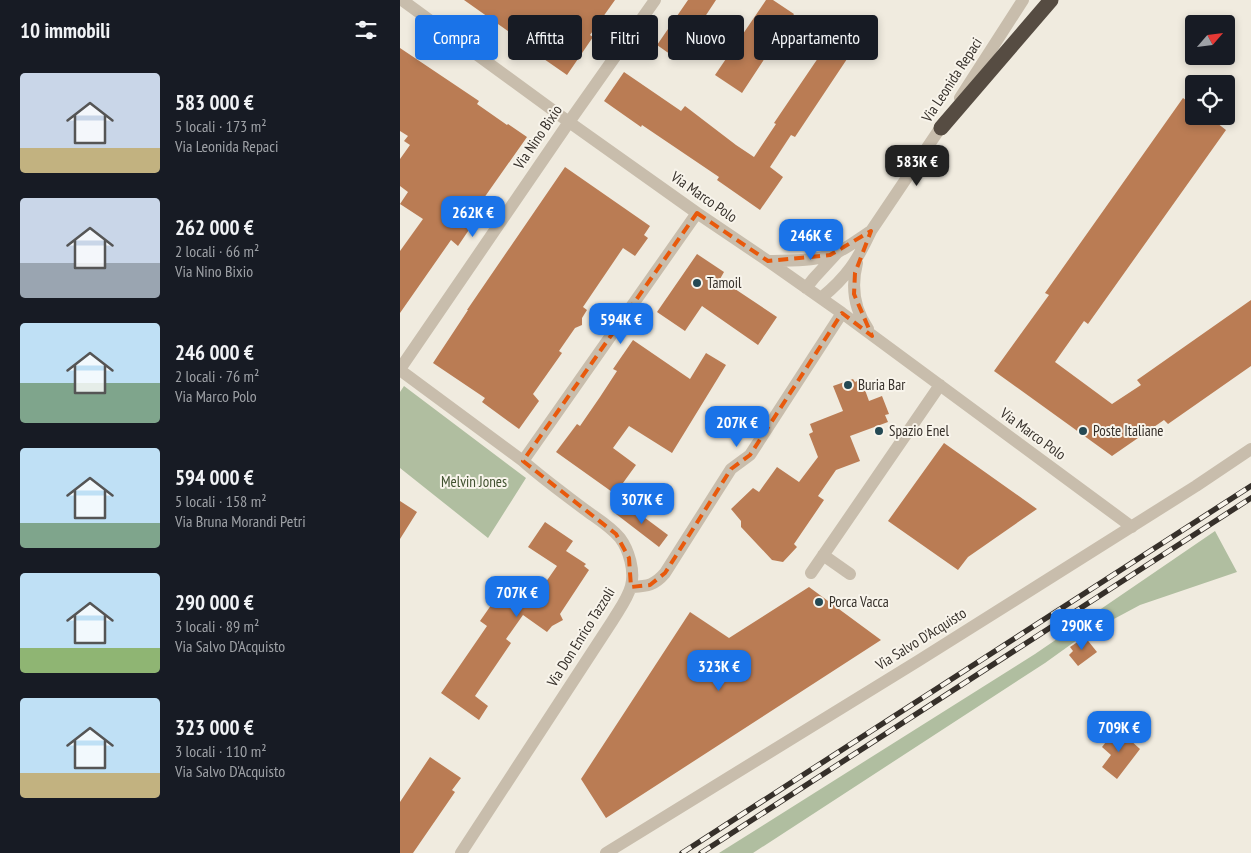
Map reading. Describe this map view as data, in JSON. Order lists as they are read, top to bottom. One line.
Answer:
{"streets":{"street":["Via Leonida Repaci","Via Nino Bixio","Via Marco Polo","Via Don Enrico Tazzoli","Via Salvo D'Acquisto"]},"crossings":[["Via Leonida Repaci","Via Marco Polo"],["Via Nino Bixio","Via Marco Polo"],["Via Nino Bixio","Via Don Enrico Tazzoli"],["Via Marco Polo","Via Salvo D'Acquisto"]],"parks":["Melvin Jones"],"places":["Tamoil","Buria Bar","Spazio Enel","Poste Italiane","Porca Vacca"],"north":"top right","page":{"heading":"10 immobili","chip":["Compra","Affitta","Filtri","Nuovo","Appartamento"],"list":[{"name":"583 000 €","note":"5 locali · 173 m² · Via Leonida Repaci"},{"name":"262 000 €","note":"2 locali · 66 m² · Via Nino Bixio"},{"name":"246 000 €","note":"2 locali · 76 m² · Via Marco Polo"},{"name":"594 000 €","note":"5 locali · 158 m² · Via Bruna Morandi Petri"},{"name":"290 000 €","note":"3 locali · 89 m² · Via Salvo D'Acquisto"},{"name":"323 000 €","note":"3 locali · 110 m² · Via Salvo D'Acquisto"}],"price":["583K €","262K €","246K €","594K €","207K €","307K €","707K €","290K €","323K €","709K €"]}}
